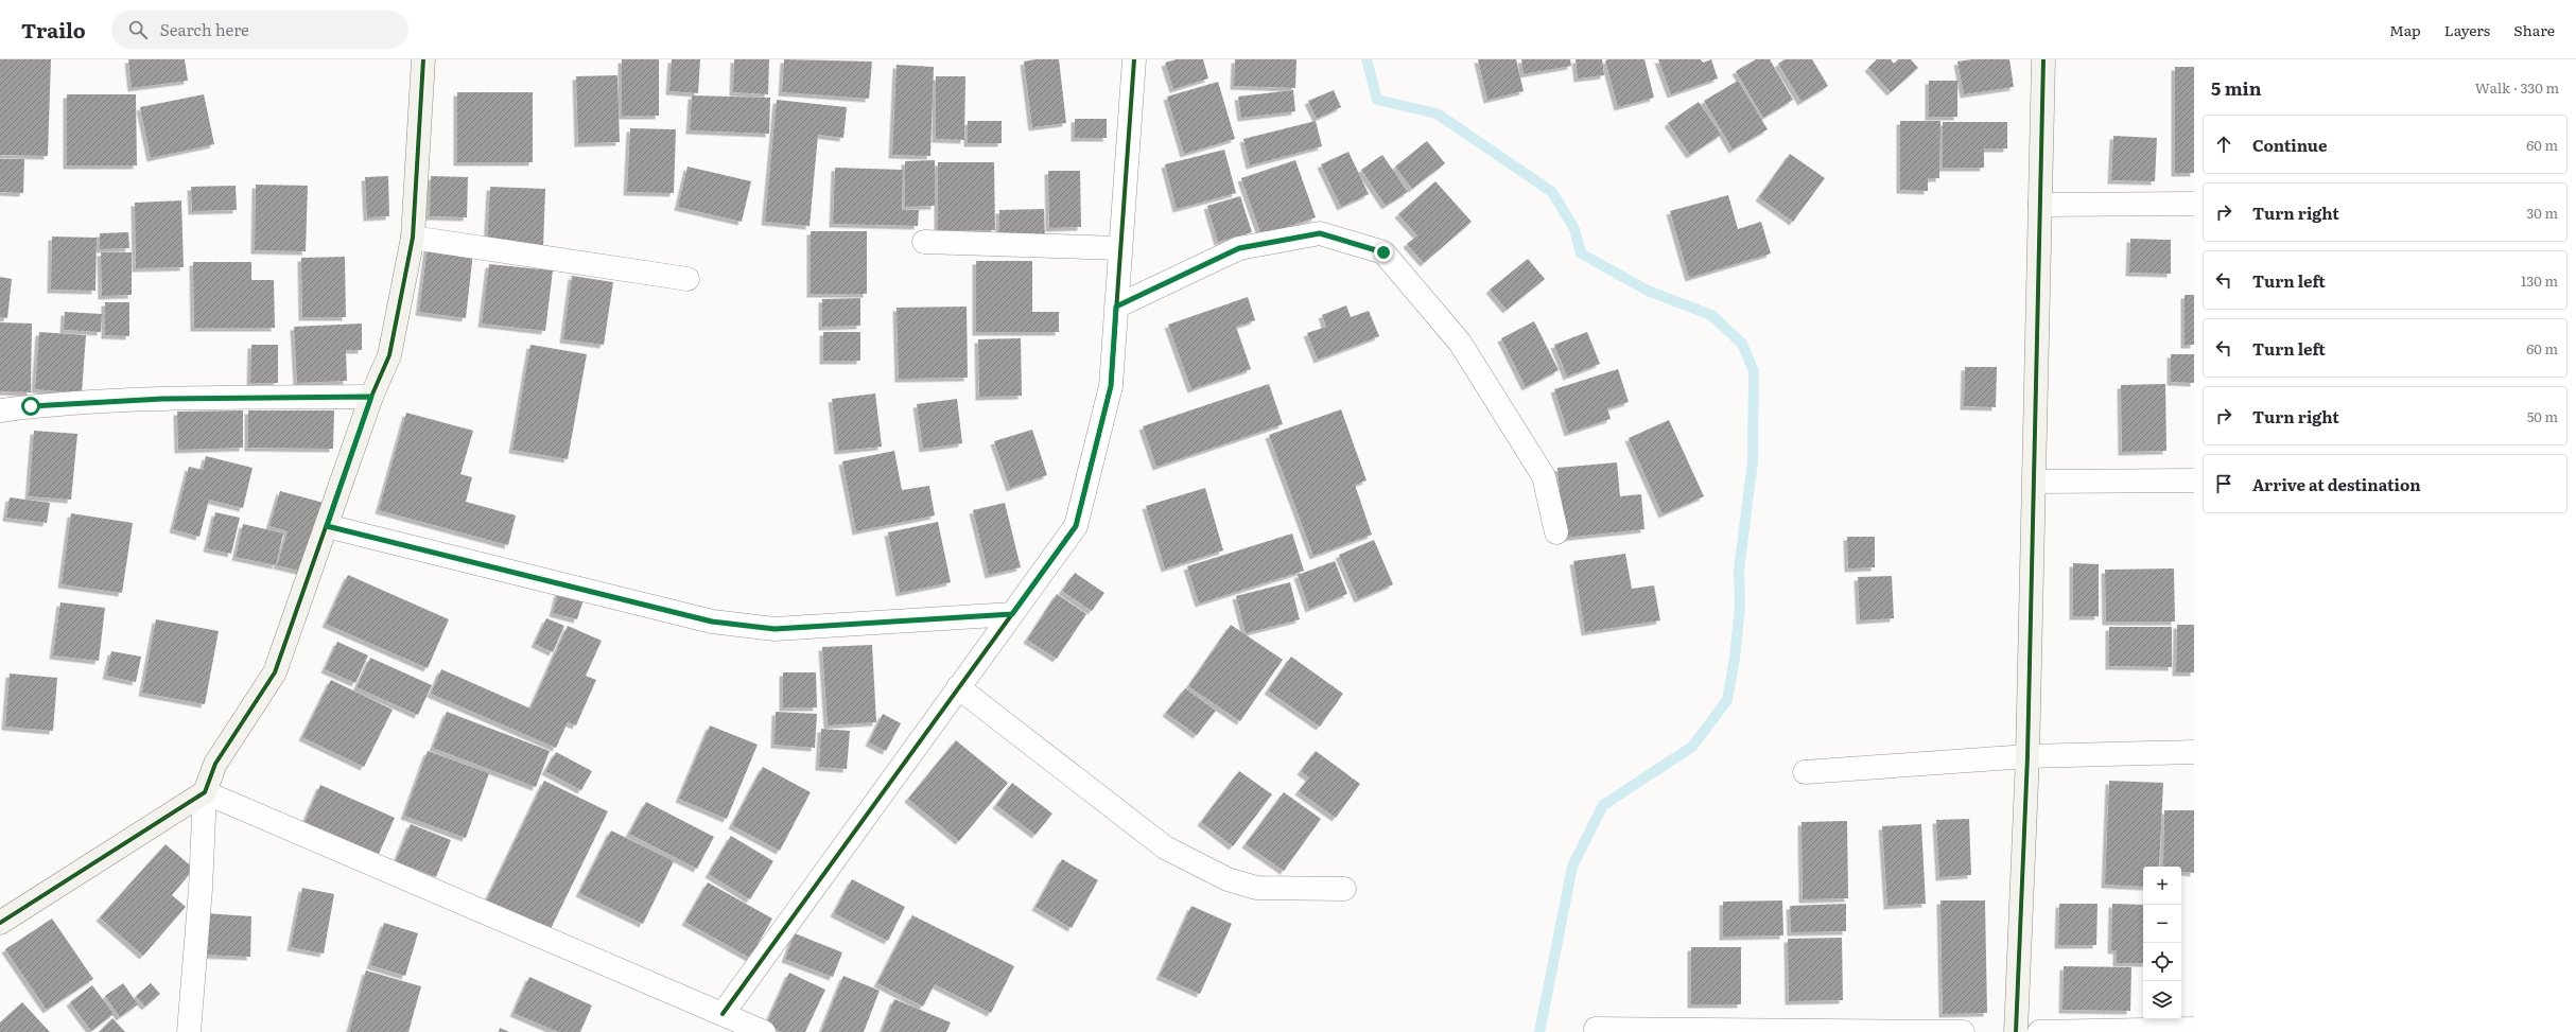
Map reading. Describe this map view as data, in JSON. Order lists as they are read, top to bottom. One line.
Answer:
{"page":{"header":"Trailo","search":"Search here","nav":["Map","Layers","Share"],"heading":["5 min","Walk · 330 m"],"list":[["Continue","60 m"],["Turn right","30 m"],["Turn left","130 m"],["Turn left","60 m"],["Turn right","50 m"],"Arrive at destination"],"map_buttons":["+","−"]}}
